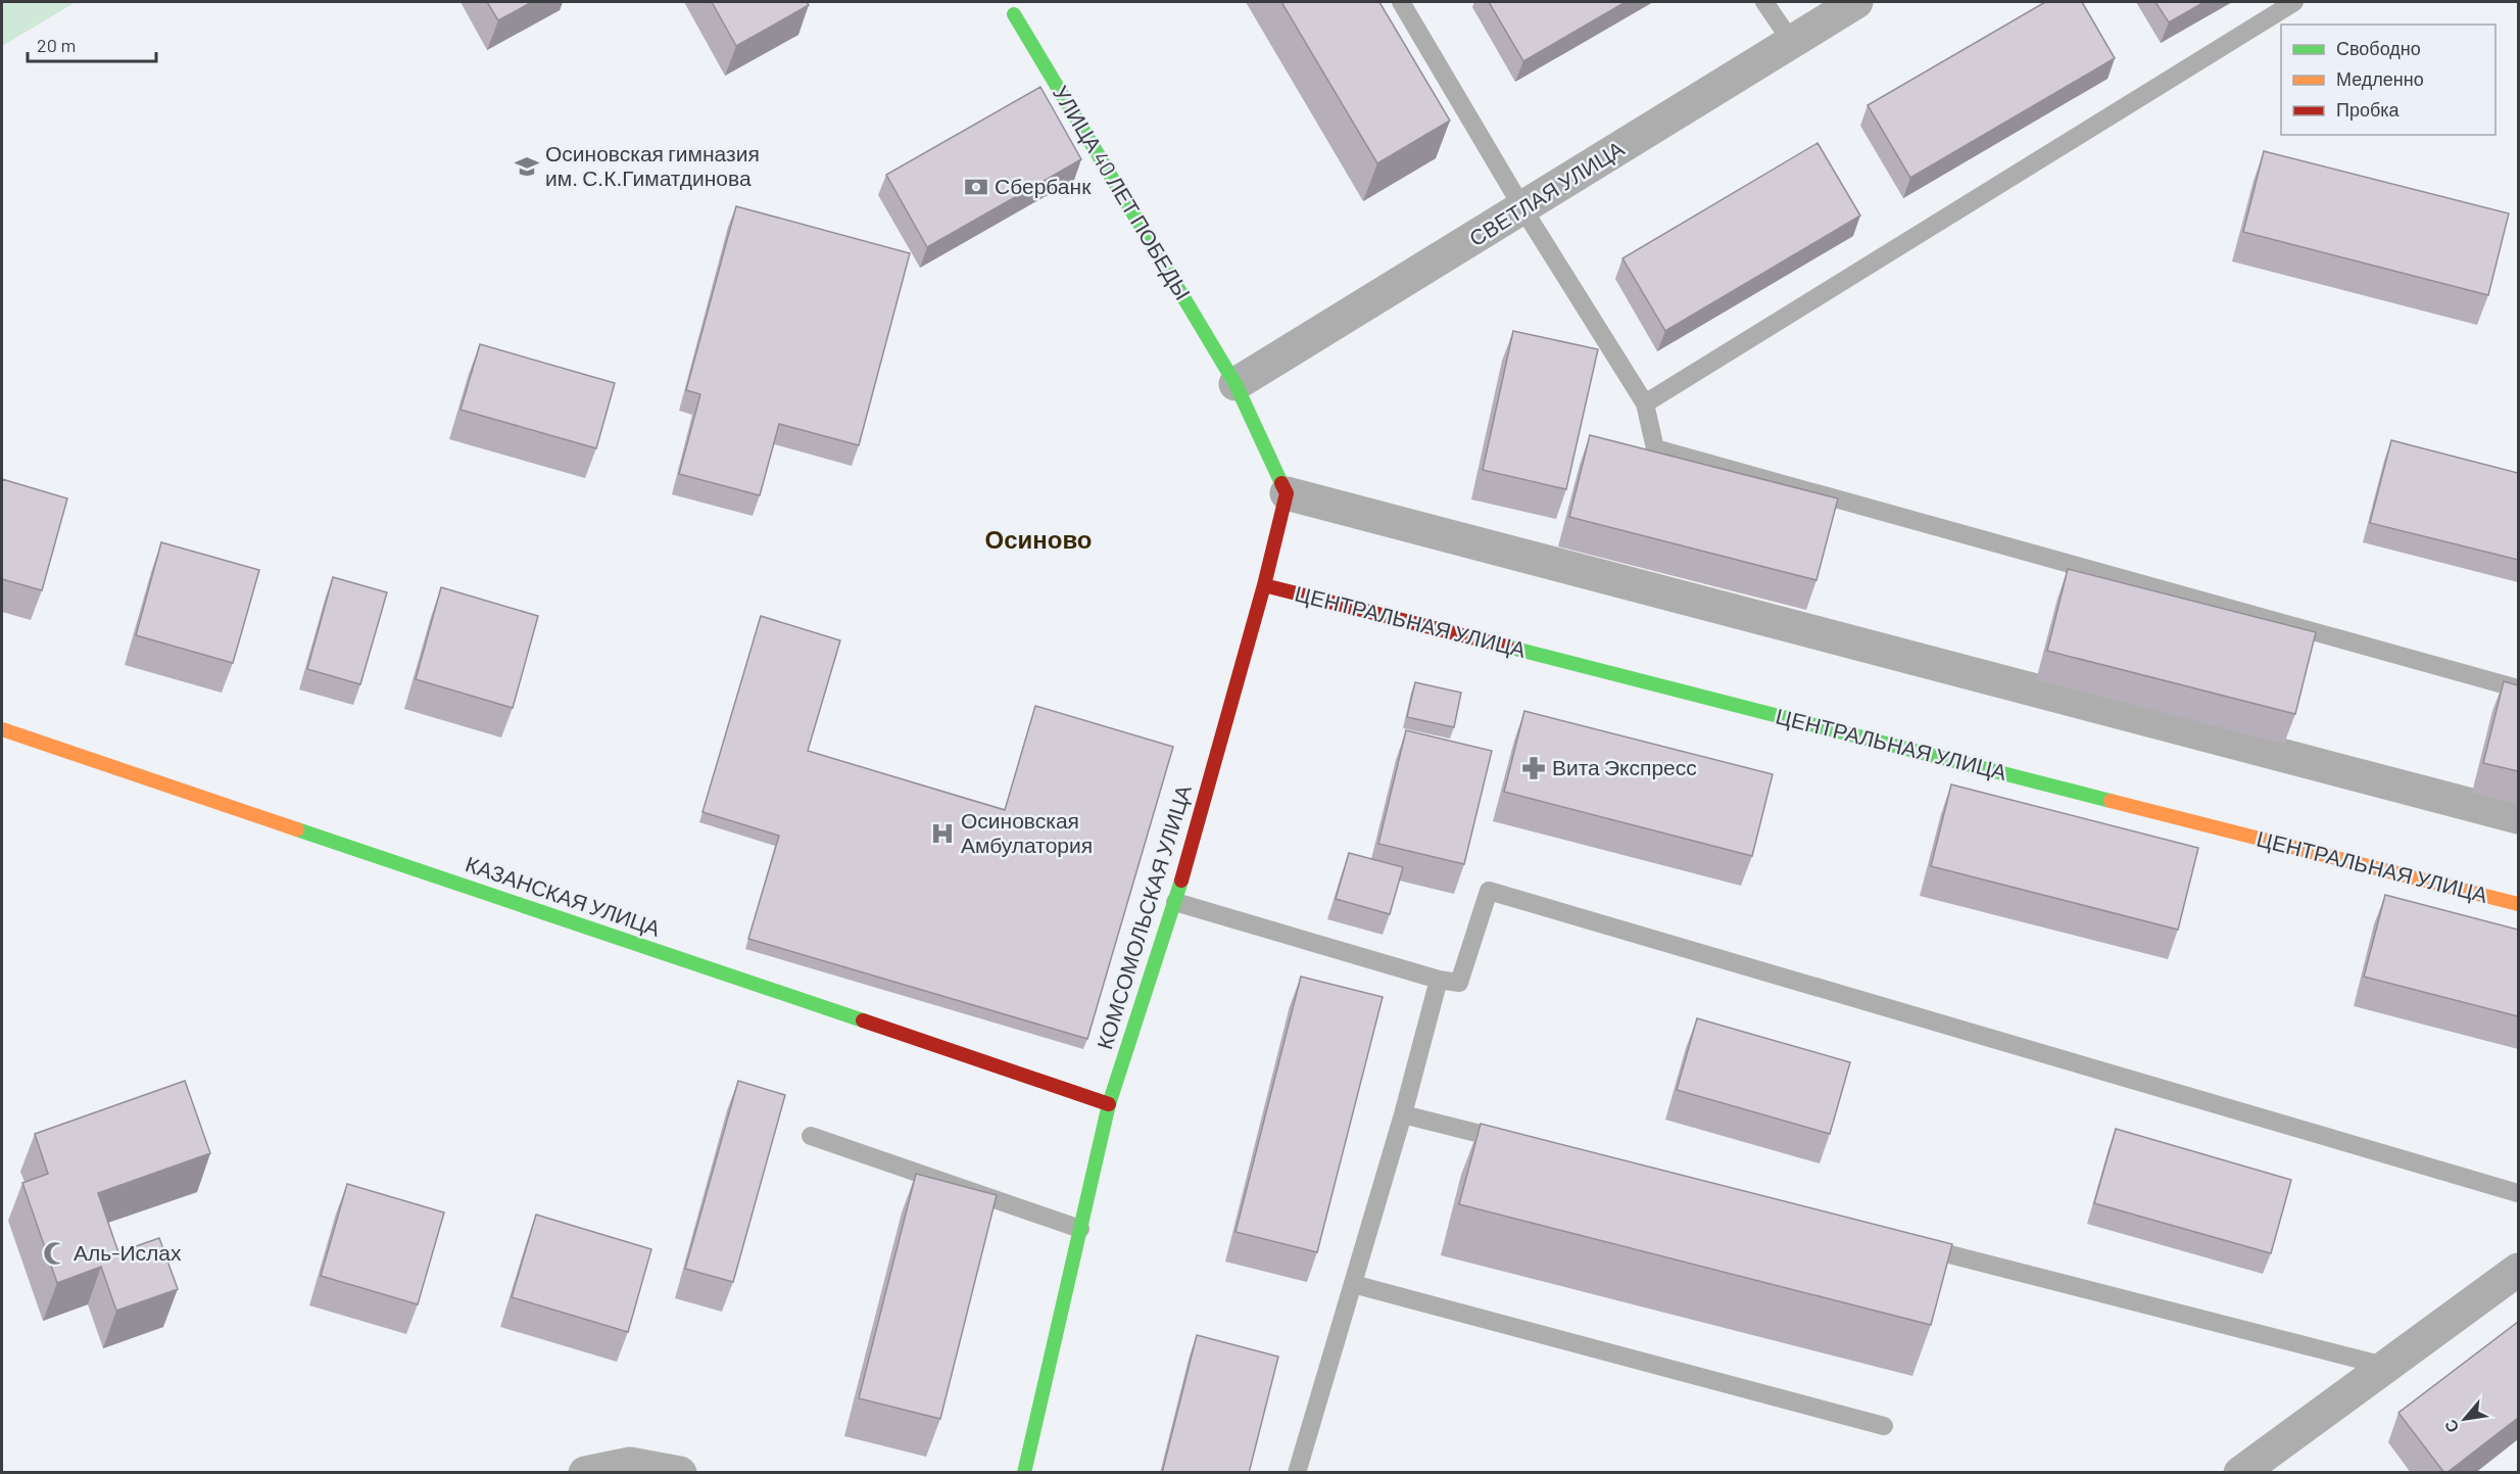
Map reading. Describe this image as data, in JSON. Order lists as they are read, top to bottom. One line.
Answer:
{"streets":{"street":["УЛИЦА 40 ЛЕТ ПОБЕДЫ","СВЕТЛАЯ УЛИЦА","ЦЕНТРАЛЬНАЯ УЛИЦА","КАЗАНСКАЯ УЛИЦА","КОМСОМОЛЬСКАЯ УЛИЦА"]},"crossings":[["УЛИЦА 40 ЛЕТ ПОБЕДЫ","СВЕТЛАЯ УЛИЦА"],["ЦЕНТРАЛЬНАЯ УЛИЦА","КОМСОМОЛЬСКАЯ УЛИЦА"],["КАЗАНСКАЯ УЛИЦА","КОМСОМОЛЬСКАЯ УЛИЦА"]],"districts":["Осиново"],"places":{"school or university":["Осиновская гимназия им. С.К.Гиматдинова"],"bank":["Сбербанк"],"pharmacy":["Вита Экспресс"],"hospital":["Осиновская Амбулатория"],"mosque":["Аль-Ислах"]},"legend":["Свободно","Медленно","Пробка"],"scale_bar":"20 m","north":"bottom left"}
